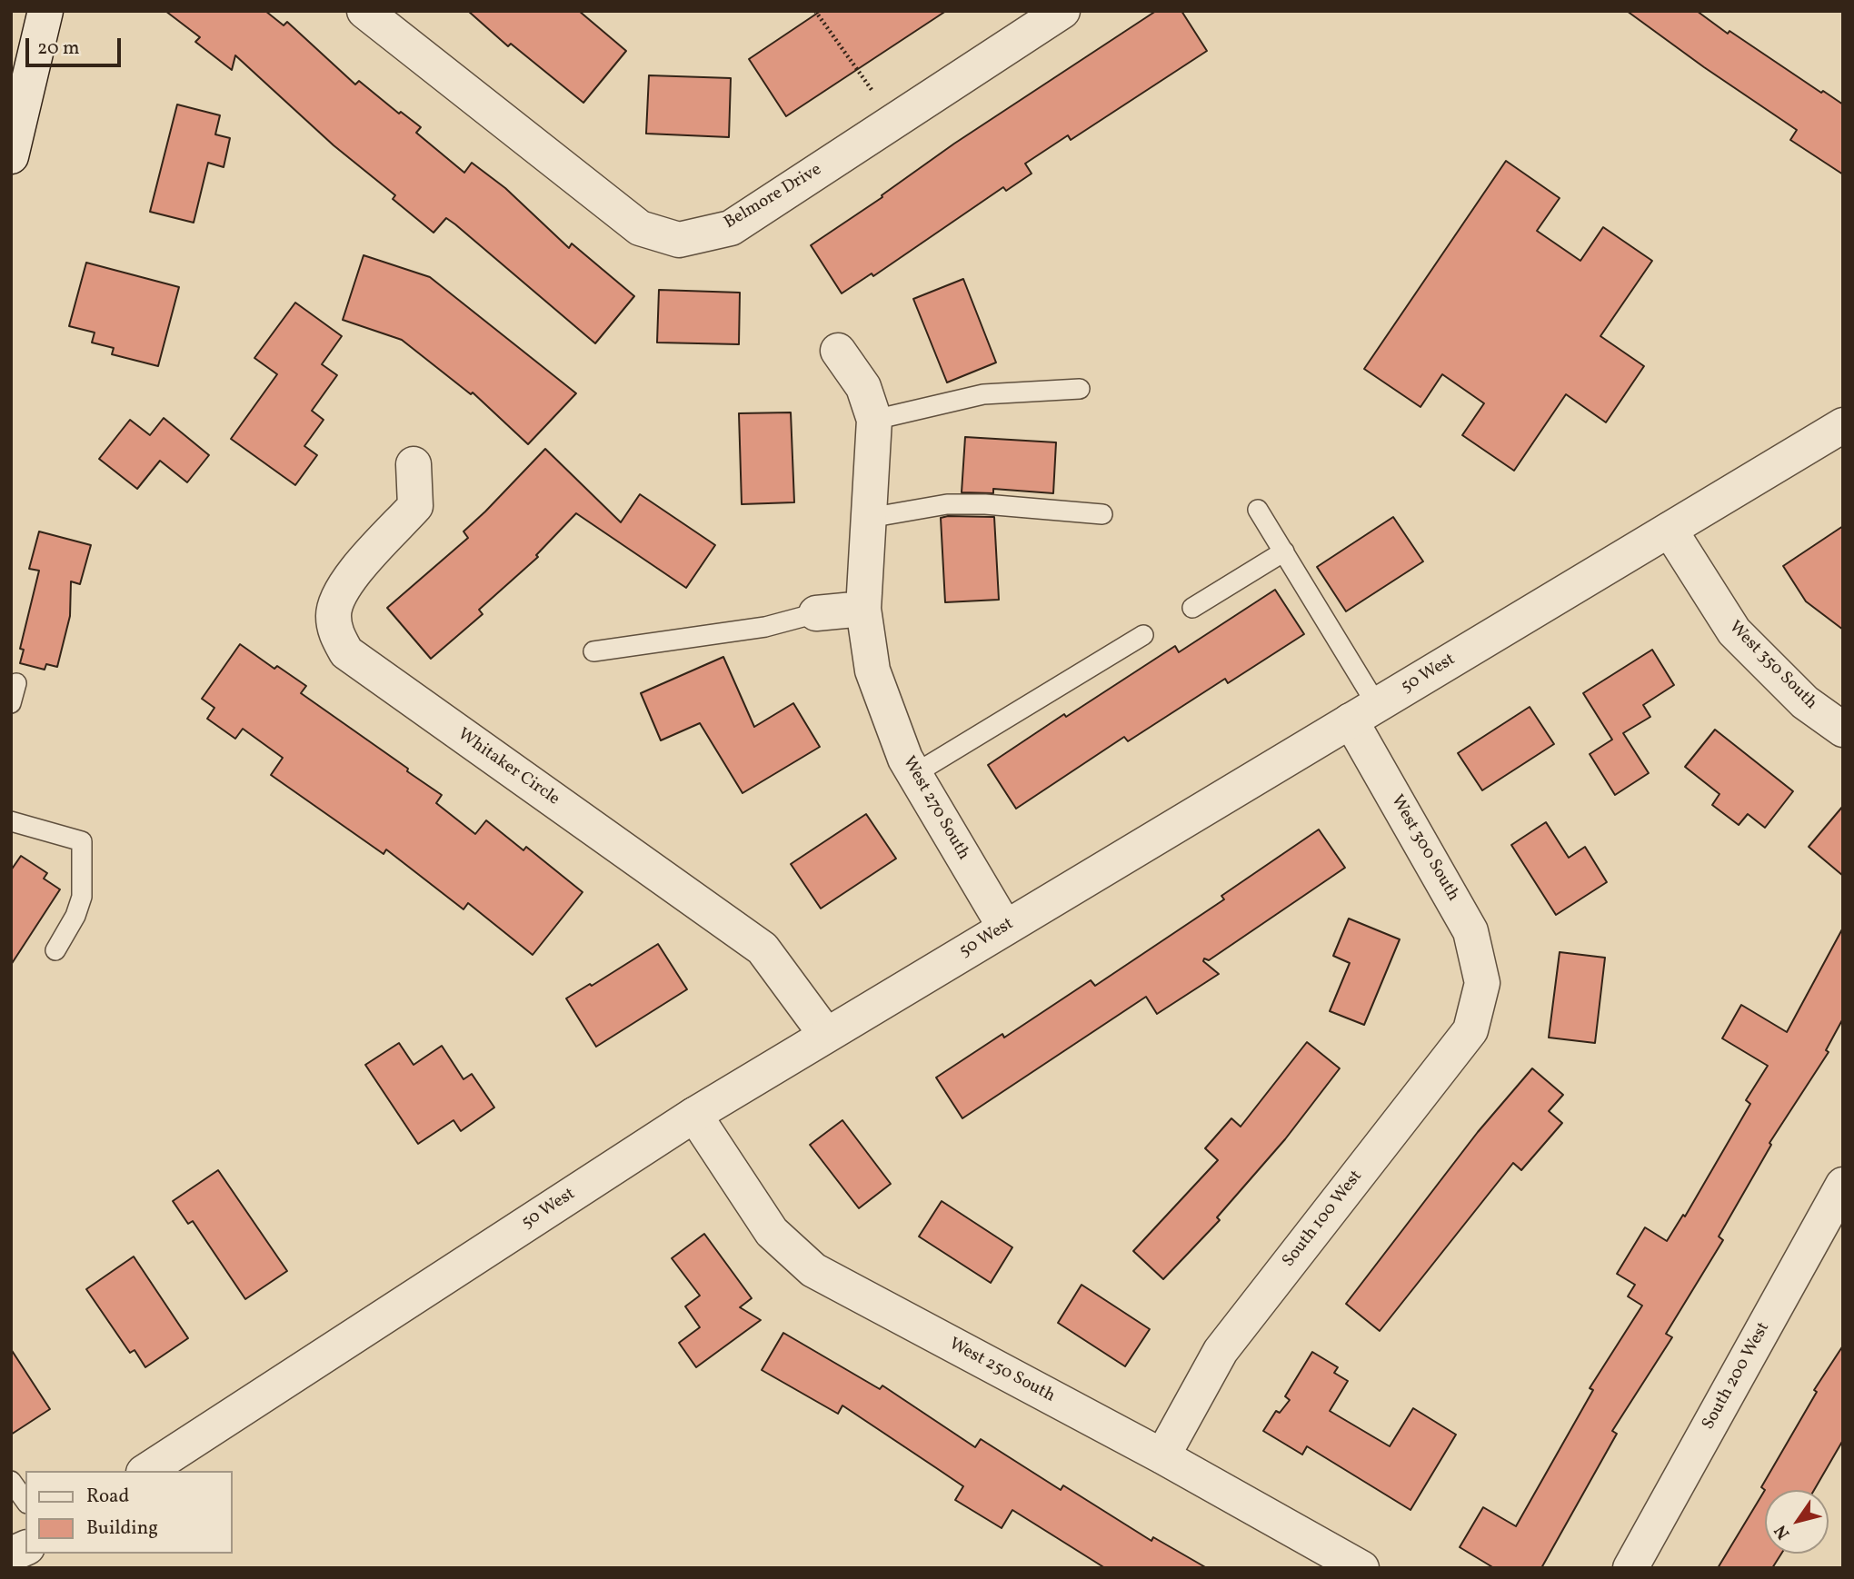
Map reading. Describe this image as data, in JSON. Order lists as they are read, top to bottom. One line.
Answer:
{"streets":{"street":["Belmore Drive","West 350 South","50 West","Whitaker Circle","West 270 South","West 300 South","South 100 West","West 250 South","South 200 West"]},"crossings":[["West 350 South","50 West"],["50 West","Whitaker Circle"],["50 West","West 270 South"],["50 West","West 300 South"],["50 West","West 250 South"],["West 300 South","South 100 West"],["South 100 West","West 250 South"]],"legend":["Road","Building"],"scale_bar":"20 m","north":"bottom left"}
